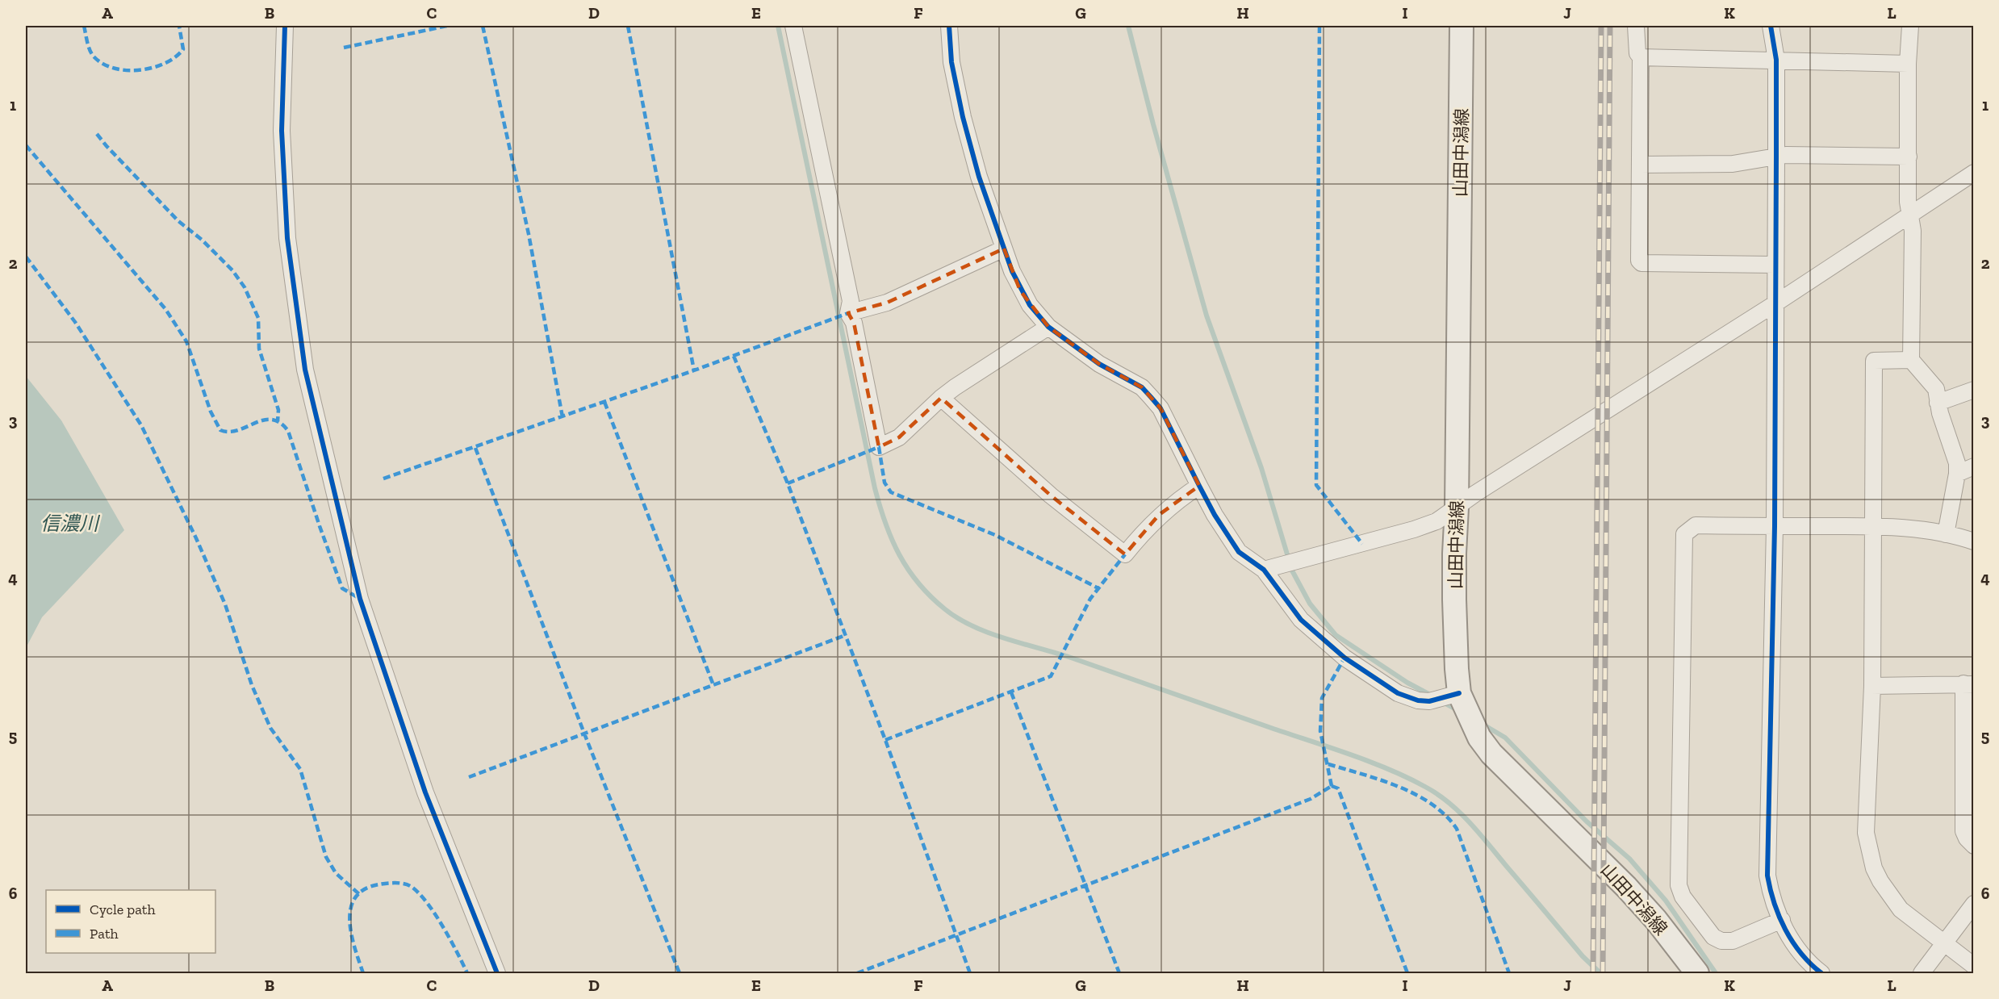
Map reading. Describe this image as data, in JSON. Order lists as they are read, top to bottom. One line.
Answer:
{"streets":{"main road":["山田中潟線"]},"water":["信濃川"],"legend":["Cycle path","Path"],"grid":{"columns":["A","B","C","D","E","F","G","H","I","J","K","L"],"rows":["1","2","3","4","5","6"]}}
